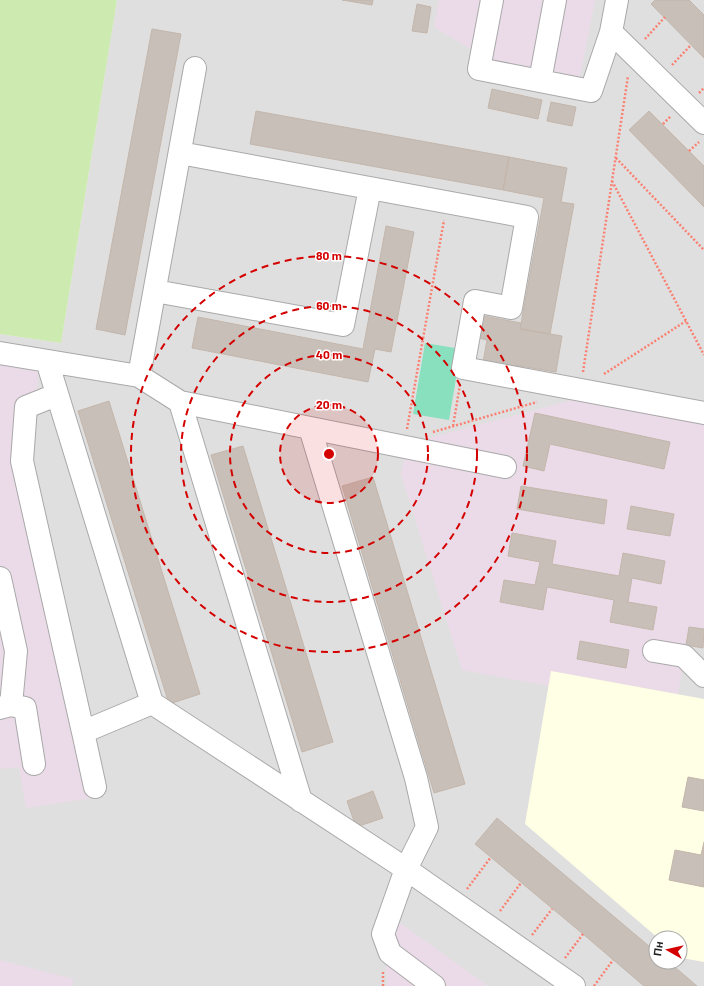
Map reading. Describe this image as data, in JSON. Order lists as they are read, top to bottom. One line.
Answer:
{"north":"left","rings":["80 m","60 m","40 m","20 m"]}
